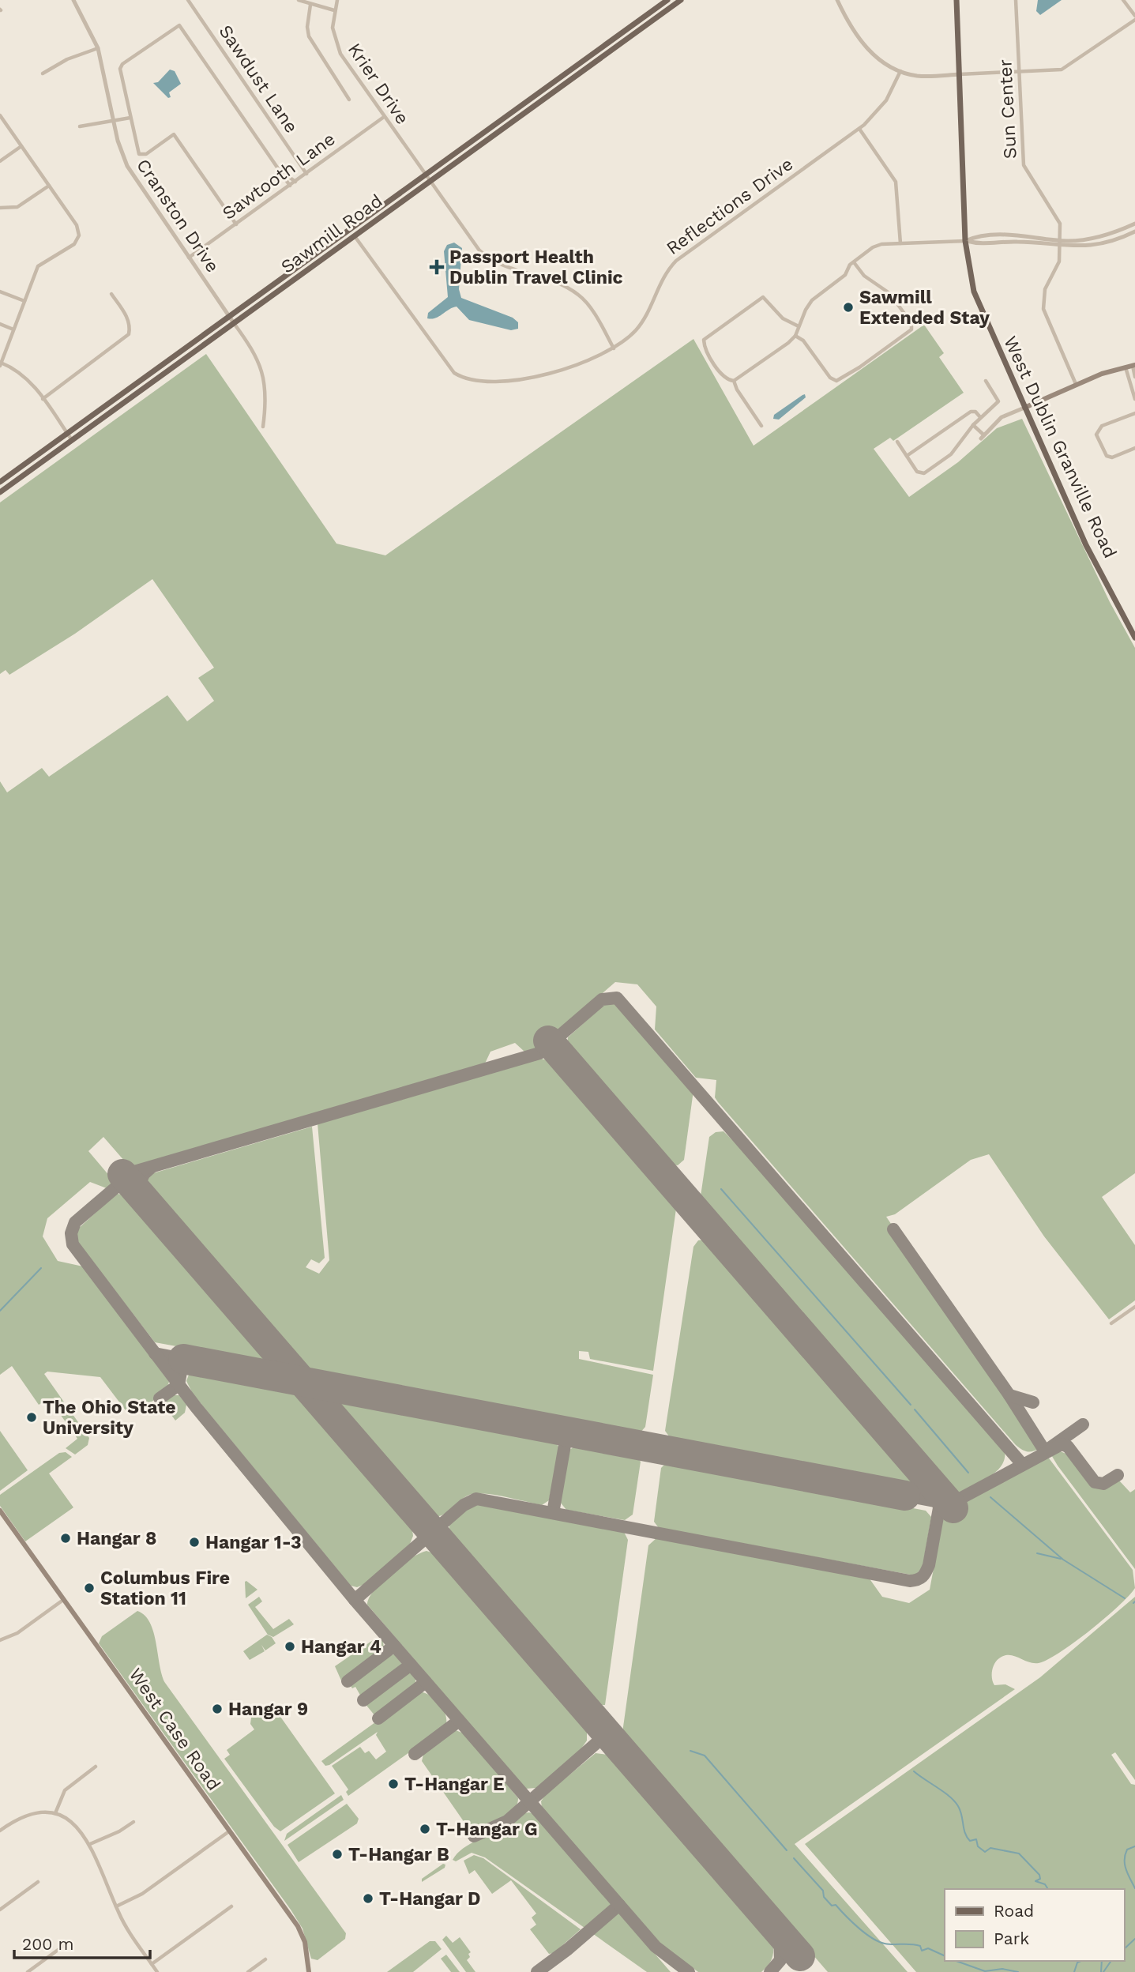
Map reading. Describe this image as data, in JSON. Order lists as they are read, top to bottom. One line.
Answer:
{"streets":{"main road":["Sawmill Road","West Dublin Granville Road","West Case Road"],"street":["Sawdust Lane","Krier Drive","Sun Center","Sawtooth Lane","Reflections Drive","Cranston Drive"]},"crossings":[["Sawdust Lane","Sawtooth Lane"],["Krier Drive","Sawtooth Lane"],["Krier Drive","Reflections Drive"],["Krier Drive","Sawmill Road"],["Sawtooth Lane","Cranston Drive"],["Reflections Drive","Sawmill Road"],["Cranston Drive","Sawmill Road"]],"places":{"health":["Passport Health Dublin Travel Clinic"],"other":["Sawmill Extended Stay","The Ohio State University","Hangar 8","Hangar 1-3","Columbus Fire Station 11","Hangar 4","Hangar 9","T-Hangar E","T-Hangar G","T-Hangar B","T-Hangar D"]},"legend":["Road","Park"],"scale_bar":"200 m"}
